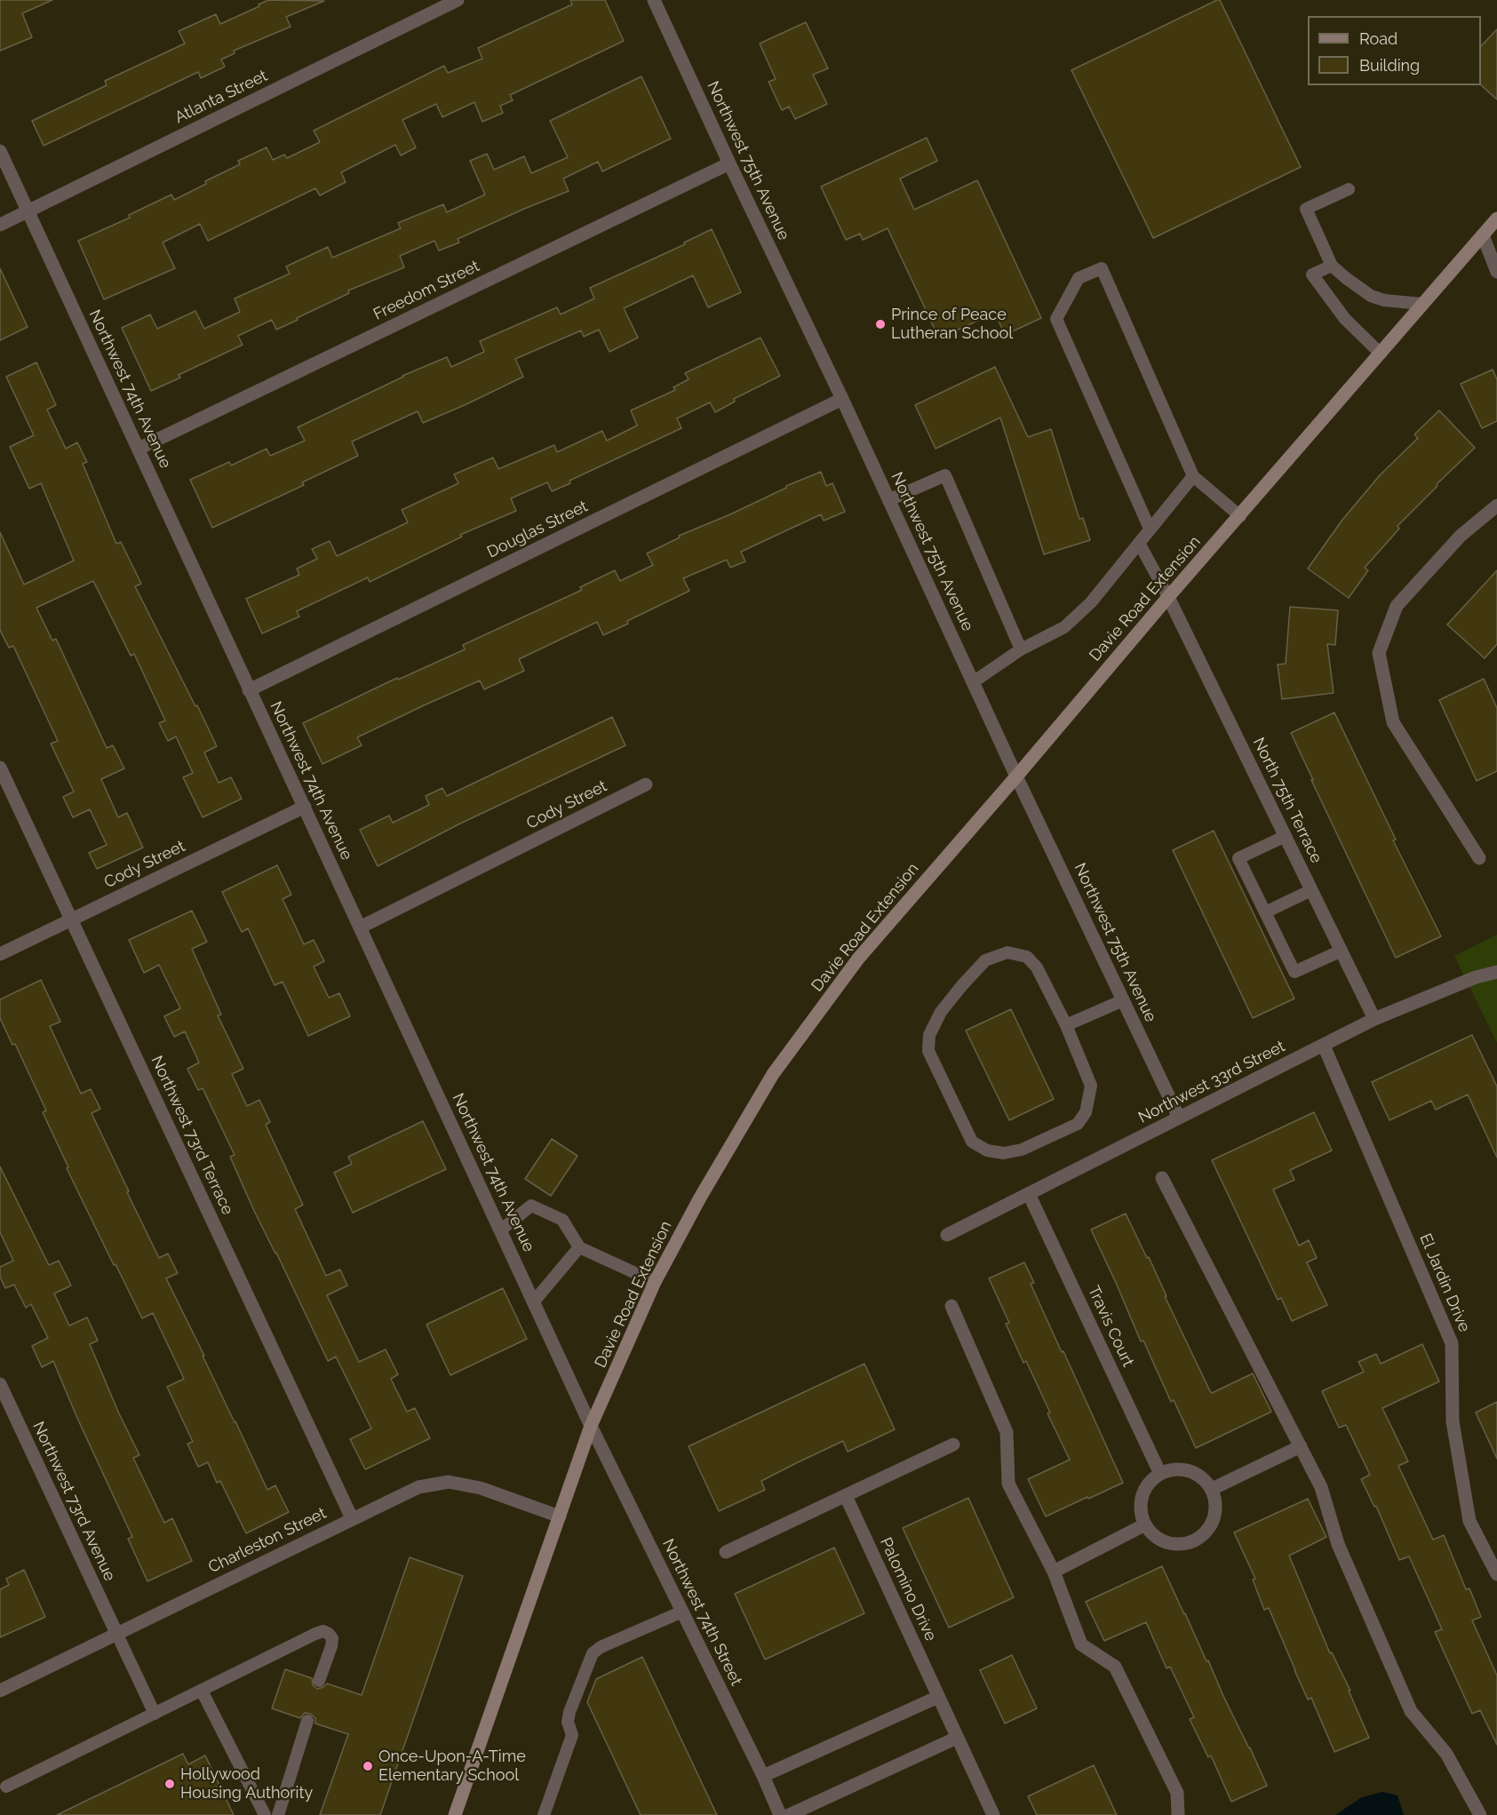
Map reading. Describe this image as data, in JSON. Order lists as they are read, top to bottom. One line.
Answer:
{"streets":{"main road":["Davie Road Extension"],"street":["Atlanta Street","Northwest 75th Avenue","Freedom Street","Northwest 74th Avenue","Douglas Street","North 75th Terrace","Cody Street","Northwest 33rd Street","Northwest 73rd Terrace","El Jardin Drive","Travis Court","Northwest 73rd Avenue","Charleston Street","Palomino Drive","Northwest 74th Street"]},"crossings":[["Atlanta Street","Northwest 74th Avenue"],["Northwest 75th Avenue","Freedom Street"],["Northwest 75th Avenue","Douglas Street"],["Northwest 75th Avenue","Davie Road Extension"],["Northwest 75th Avenue","Northwest 33rd Street"],["Freedom Street","Northwest 74th Avenue"],["Northwest 74th Avenue","Douglas Street"],["Northwest 74th Avenue","Davie Road Extension"],["Northwest 74th Avenue","Cody Street"],["Northwest 74th Avenue","Northwest 74th Street"],["Davie Road Extension","North 75th Terrace"],["Davie Road Extension","Charleston Street"],["Davie Road Extension","Northwest 74th Street"],["North 75th Terrace","Northwest 33rd Street"],["Cody Street","Northwest 73rd Terrace"],["Northwest 33rd Street","El Jardin Drive"],["Northwest 33rd Street","Travis Court"],["Northwest 73rd Terrace","Charleston Street"],["Northwest 73rd Avenue","Charleston Street"]],"places":["Prince of Peace Lutheran School","Once-Upon-A-Time Elementary School","Hollywood Housing Authority"],"legend":["Road","Building"]}
